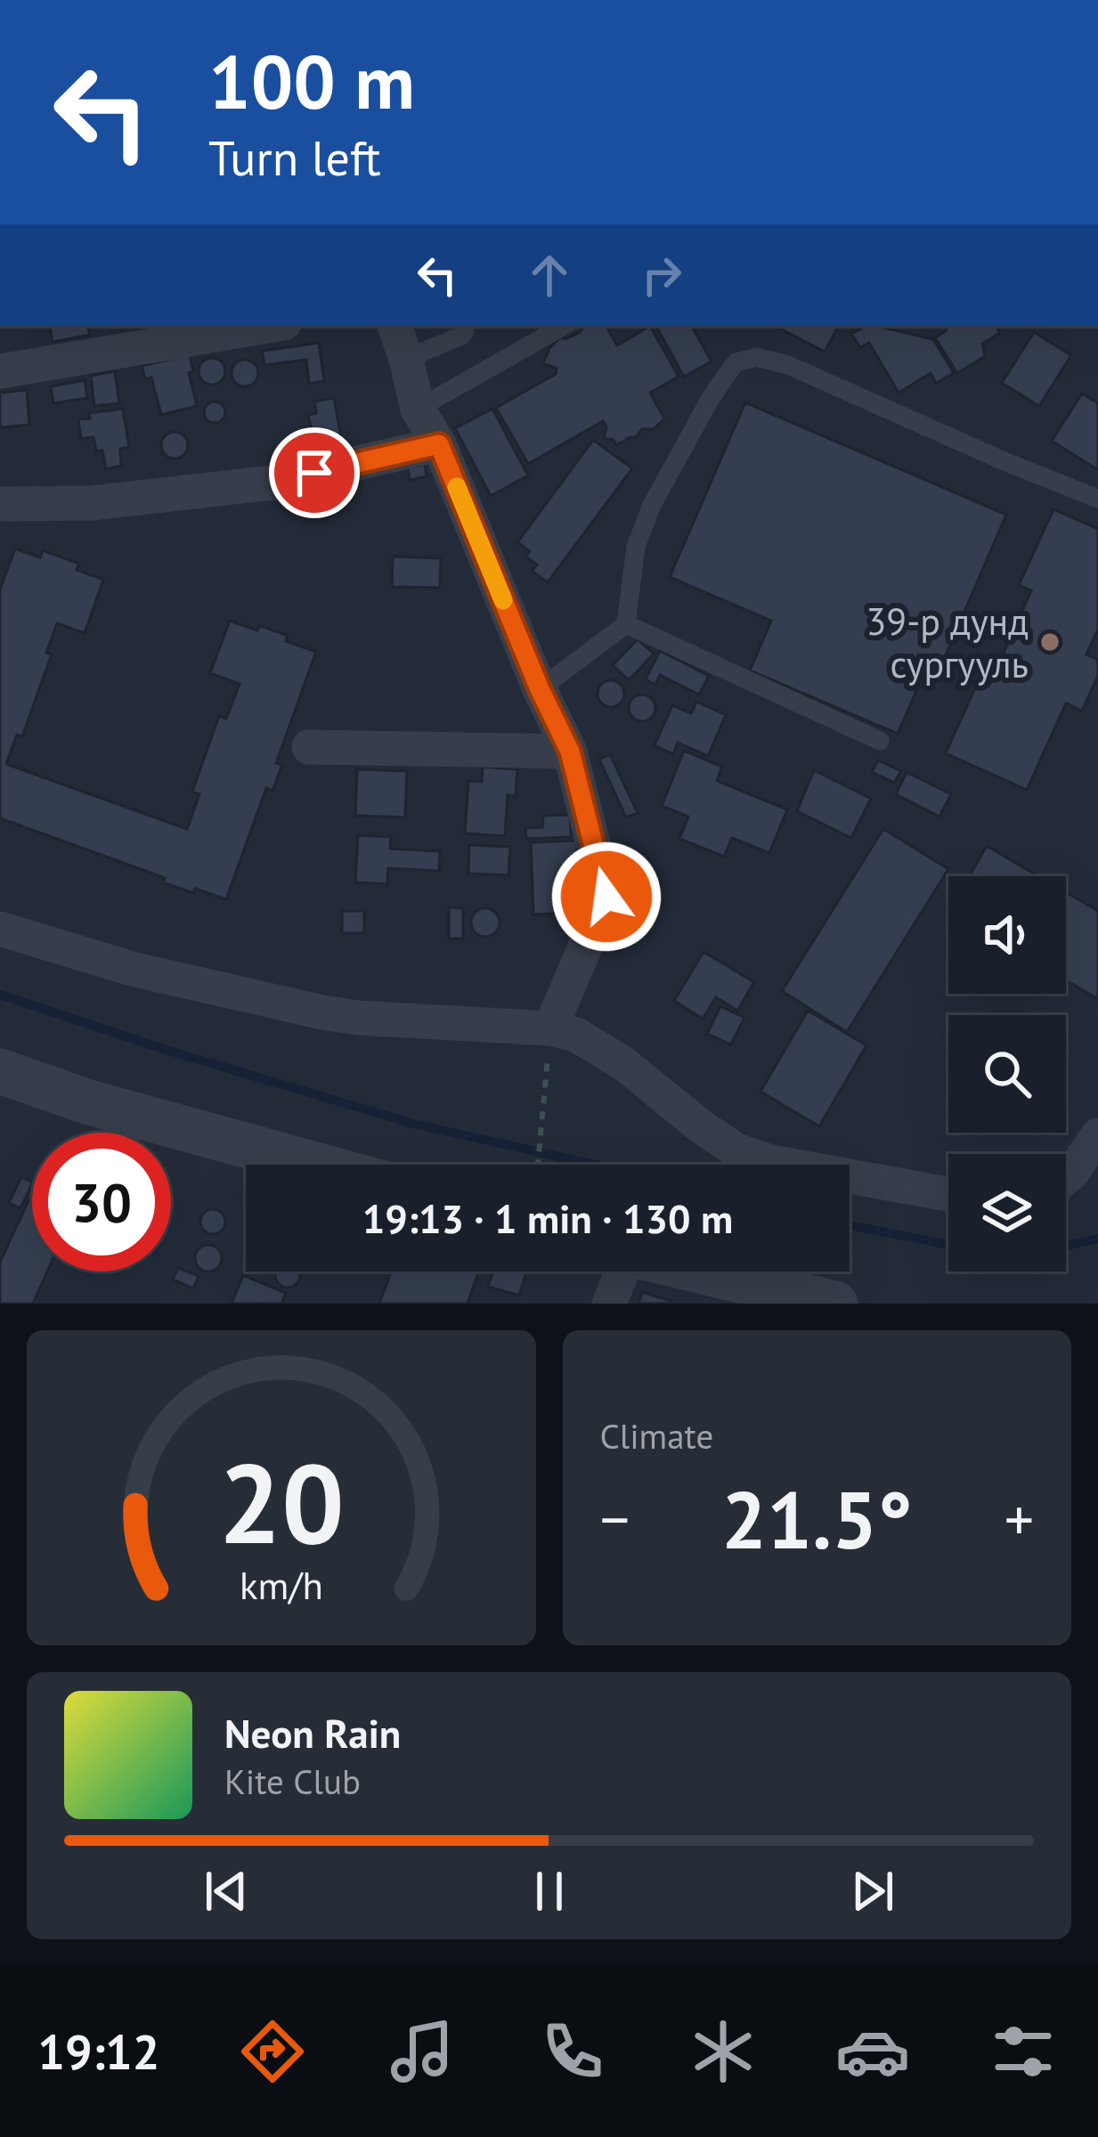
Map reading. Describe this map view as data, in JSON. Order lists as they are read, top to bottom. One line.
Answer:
{"places":["39-р дунд сургууль"],"page":{"turn":["100 m","Turn left"],"limit":"30","trip":"19:13 · 1 min · 130 m","tile":"Climate","heat":["−","21.5°","+"],"song":["Neon Rain","Kite Club"],"tabs":"19:12","gauge":["20","km/h"]}}
